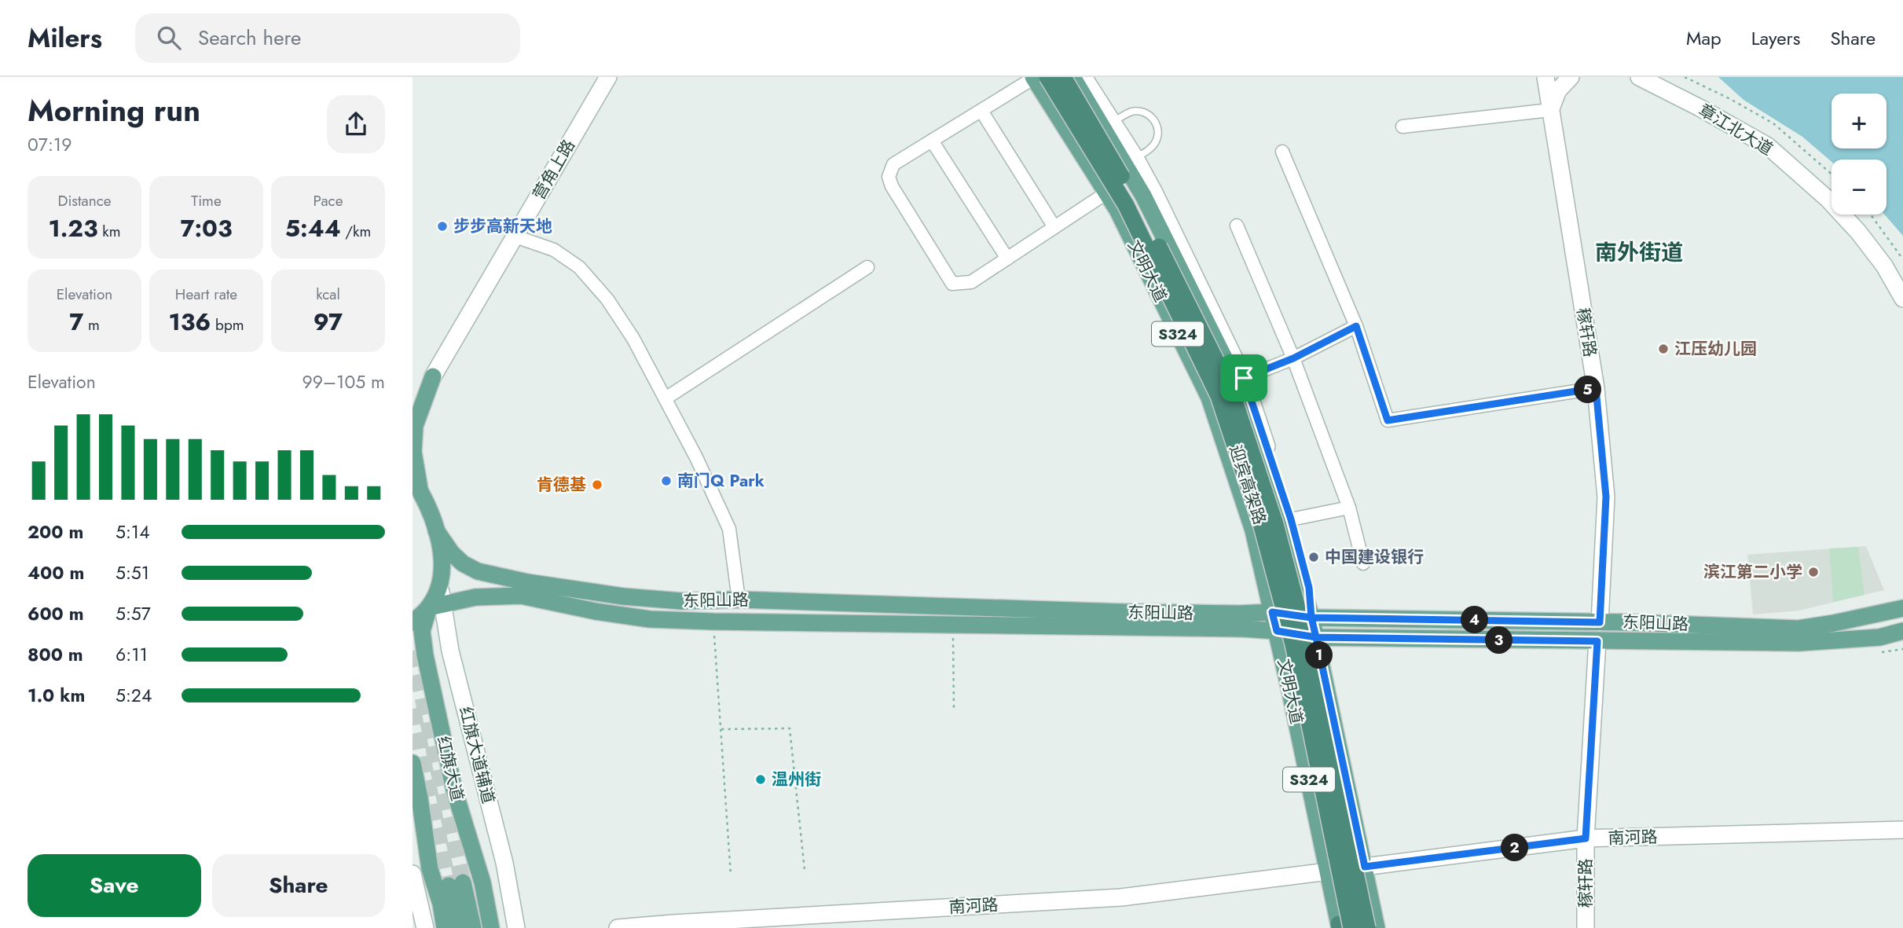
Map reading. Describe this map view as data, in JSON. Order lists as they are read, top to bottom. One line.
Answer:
{"streets":{"highway":["迎宾高架路"],"main road":["文明大道","S324","东阳山路","红旗大道"],"street":["章江北大道","营角上路","稼轩路","红旗大道辅道","南河路"]},"crossings":[["文明大道","东阳山路"],["文明大道","南河路"],["稼轩路","东阳山路"],["稼轩路","南河路"],["东阳山路","红旗大道辅道"],["东阳山路","红旗大道"],["红旗大道辅道","红旗大道"]],"districts":["南外街道"],"places":["步步高新天地","江压幼儿园","南门Q Park","肯德基","中国建设银行","滨江第二小学","温州街"],"page":{"header":"Milers","search":"Search here","nav":["Map","Layers","Share"],"heading":["Morning run","07:19"],"map_buttons":["+","−"],"stats":[["Distance","1.23 km"],["Time","7:03"],["Pace","5:44 /km"],["Elevation","7 m"],["Heart rate","136 bpm"],["kcal","97"]],"chart":["Elevation","99–105 m"],"pins":["5","4","3","1","2"],"list":[{"name":"200 m","note":"5:14"},{"name":"400 m","note":"5:51"},{"name":"600 m","note":"5:57"},{"name":"800 m","note":"6:11"},{"name":"1.0 km","note":"5:24"}],"buttons":["Save","Share"]}}
